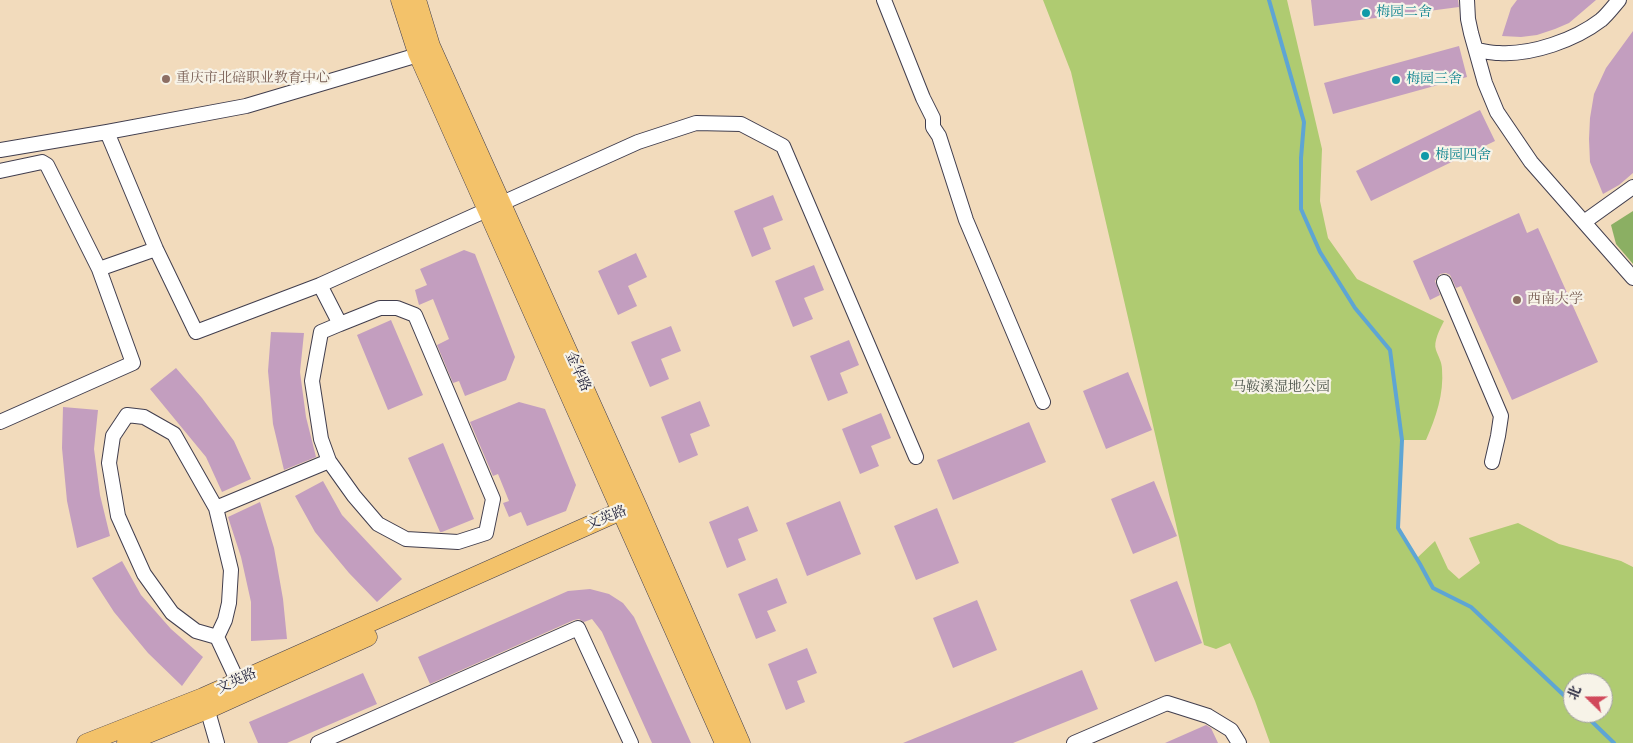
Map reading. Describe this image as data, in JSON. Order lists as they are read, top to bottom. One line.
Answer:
{"streets":{"main road":["金华路","文英路"]},"crossings":[["金华路","文英路"]],"parks":["马鞍溪湿地公园"],"places":["梅园二舍","重庆市北碚职业教育中心","梅园三舍","梅园四舍","西南大学"],"north":"left"}
